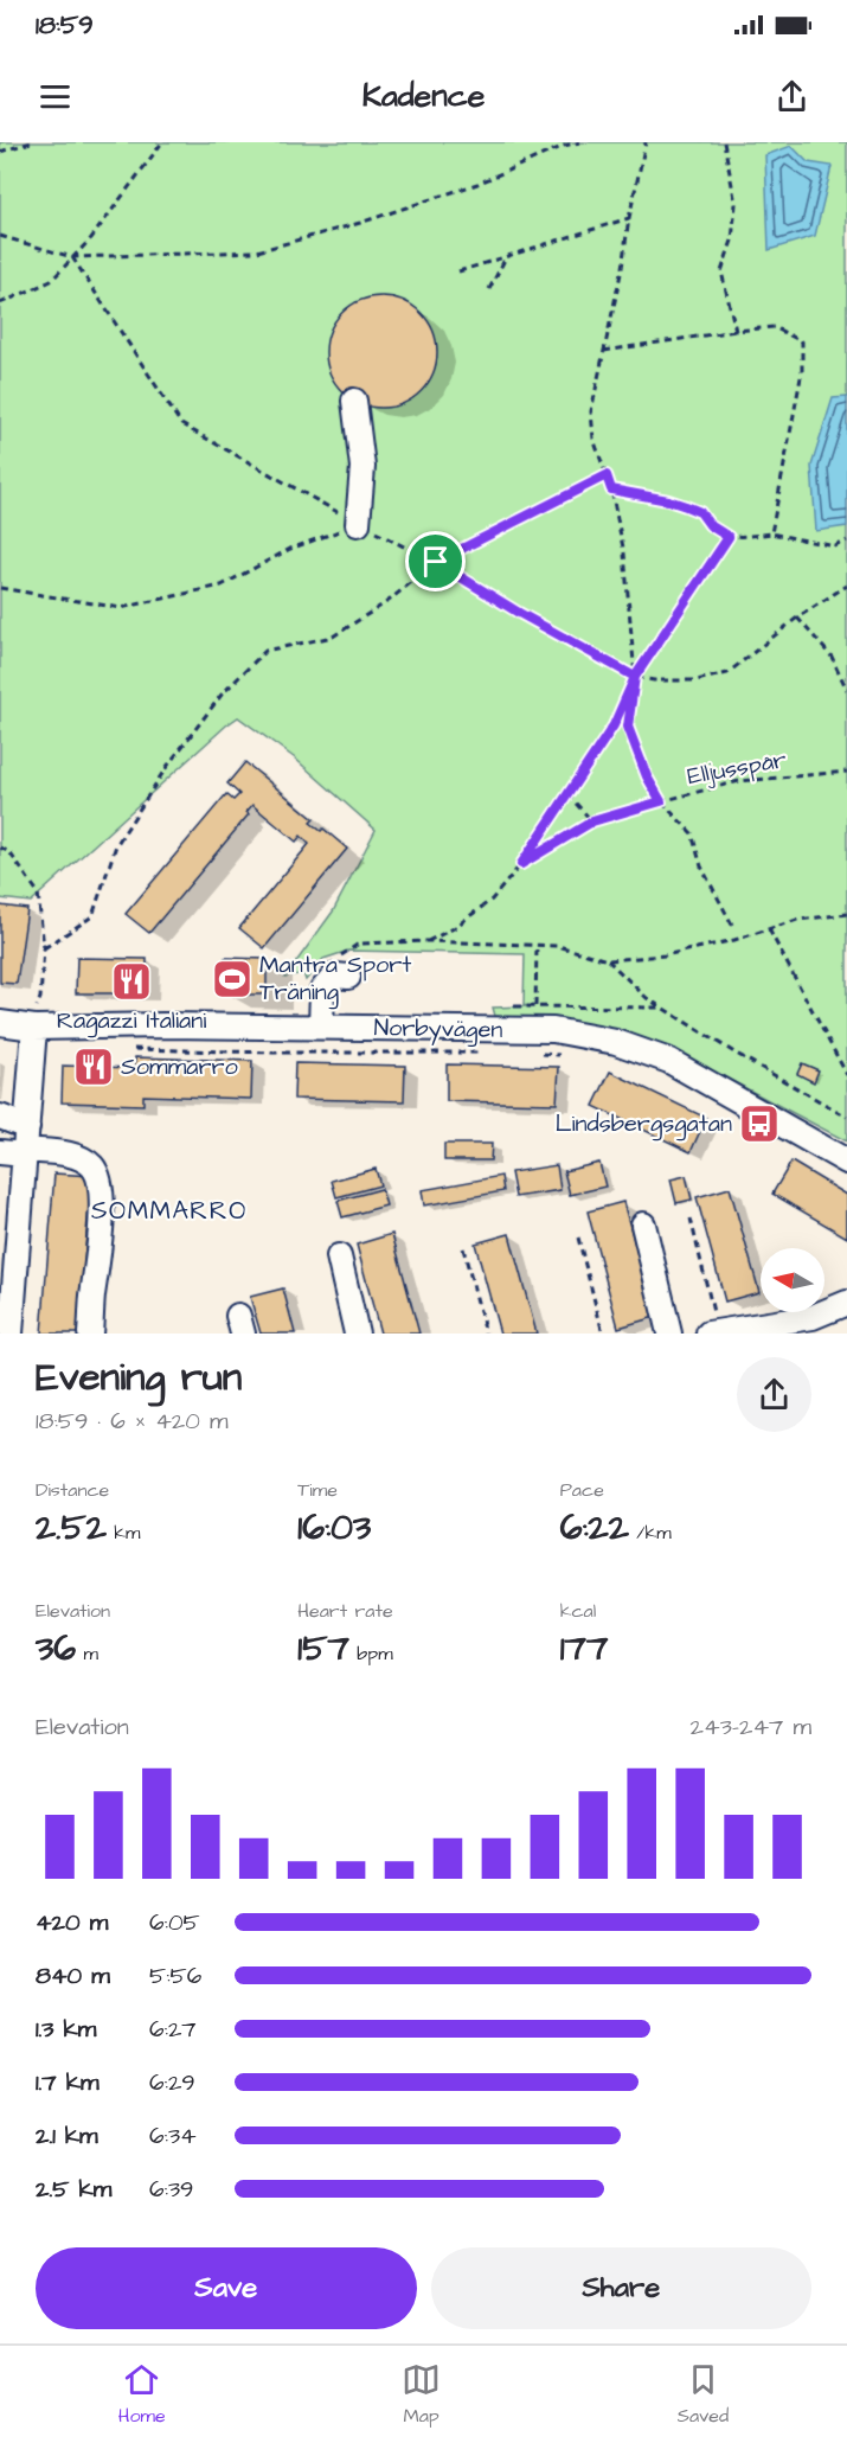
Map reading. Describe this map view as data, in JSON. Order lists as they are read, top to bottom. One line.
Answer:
{"streets":{"street":["Norbyvägen"],"path":["Elljusspår"]},"districts":["SOMMARRO"],"places":{"sports":["Mantra Sport Träning"],"restaurant":["Ragazzi Italiani","Sommarro"],"bus stop":["Lindsbergsgatan"]},"north":"left","page":{"status":"18:59","header":"Kadence","heading":["Evening run","18:59 · 6 × 420 m"],"stats":[["Distance","2.52 km"],["Time","16:03"],["Pace","6:22 /km"],["Elevation","36 m"],["Heart rate","157 bpm"],["kcal","177"]],"chart":["Elevation","243–247 m"],"list":[{"name":"420 m","note":"6:05"},{"name":"840 m","note":"5:56"},{"name":"1.3 km","note":"6:27"},{"name":"1.7 km","note":"6:29"},{"name":"2.1 km","note":"6:34"},{"name":"2.5 km","note":"6:39"}],"buttons":["Save","Share"],"tabs":["Home","Map","Saved"]}}
